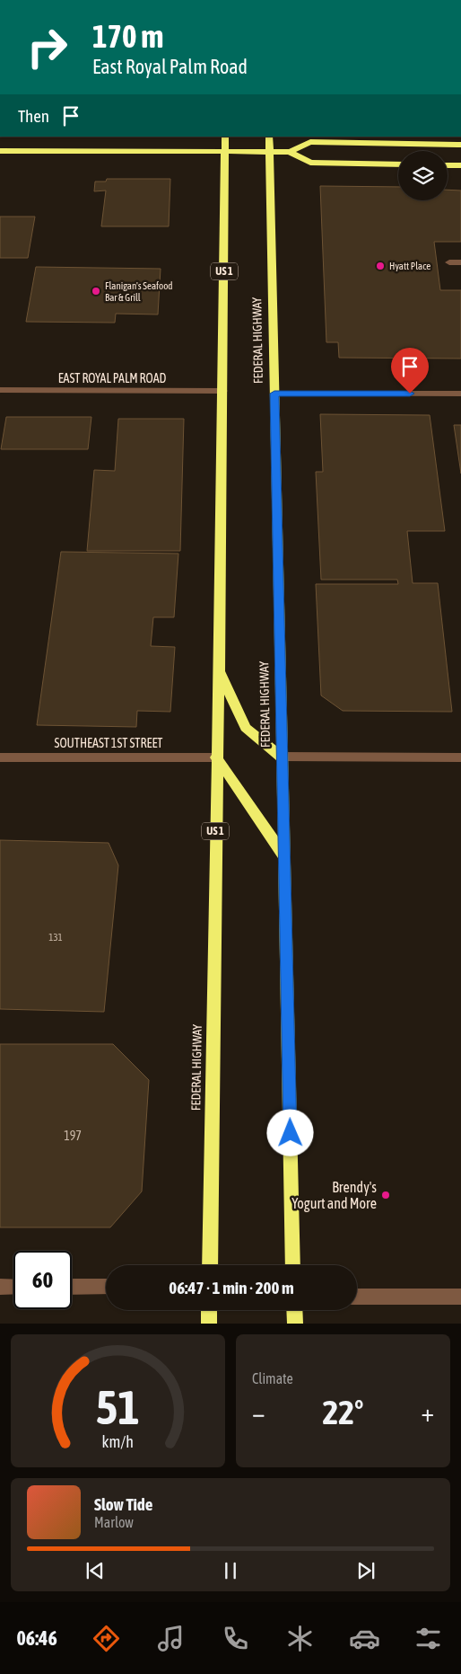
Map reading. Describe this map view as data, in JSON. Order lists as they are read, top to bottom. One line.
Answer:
{"streets":{"main road":["US 1","FEDERAL HIGHWAY"],"street":["EAST ROYAL PALM ROAD","SOUTHEAST 1ST STREET"]},"crossings":[["FEDERAL HIGHWAY","EAST ROYAL PALM ROAD"],["FEDERAL HIGHWAY","SOUTHEAST 1ST STREET"]],"places":["Hyatt Place","Flanigan's Seafood Bar & Grill","Brendy's Yogurt and More"],"house_numbers":["131","197"],"page":{"turn":["170 m","East Royal Palm Road"],"then":"Then","limit":"60","trip":"06:47 · 1 min · 200 m","tile":"Climate","heat":["−","22°","+"],"song":["Slow Tide","Marlow"],"tabs":"06:46","gauge":["51","km/h"]}}
